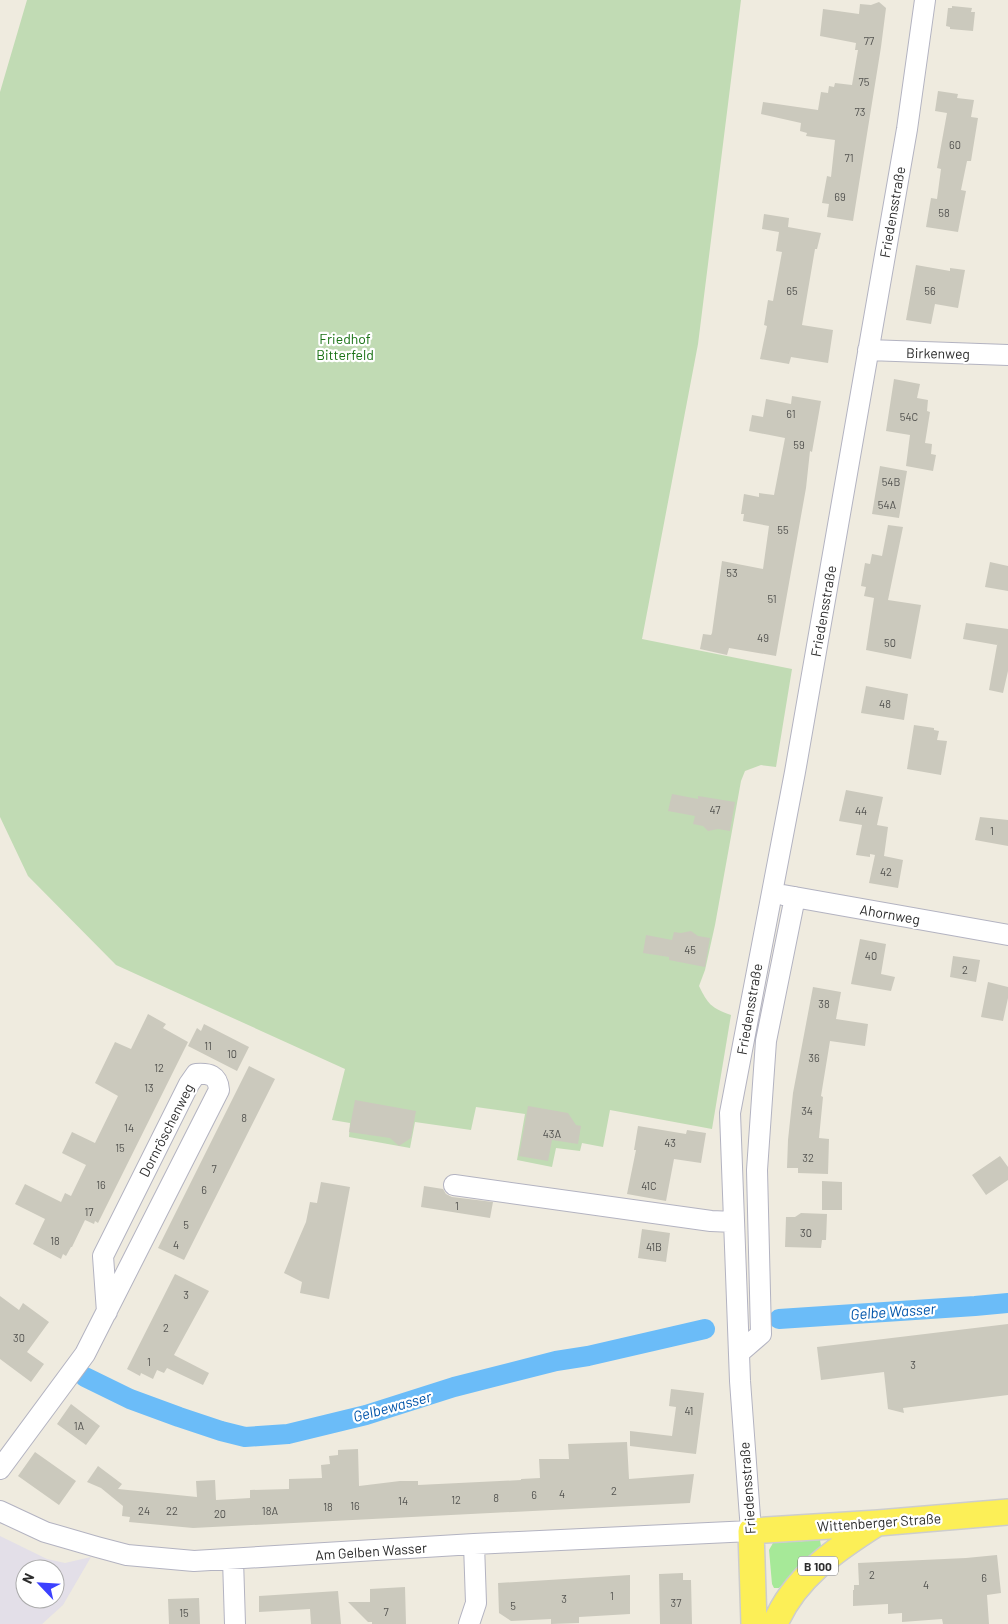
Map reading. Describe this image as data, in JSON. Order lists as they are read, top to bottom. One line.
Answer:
{"streets":{"main road":["Friedensstraße","Wittenberger Straße","B 100"],"street":["Birkenweg","Ahornweg","Dornröschenweg","Am Gelben Wasser"]},"crossings":[["Friedensstraße","Birkenweg"],["Friedensstraße","Ahornweg"],["Friedensstraße","Wittenberger Straße"],["Friedensstraße","Am Gelben Wasser"],["Wittenberger Straße","Am Gelben Wasser"],["Wittenberger Straße","B 100"]],"water":["Gelbe Wasser","Gelbewasser"],"parks":["Friedhof Bitterfeld"],"house_numbers":["77","75","73","60","71","69","58","65","56","61","54C","59","54B","54A","55","53","51","49","50","48","47","44","1","42","45","40","2","38","11","10","36","12","13","34","8","14","43A","43","15","32","7","16","41C","6","1","17","5","30","18","4","41B","3","2","30","1","3","41","1A","2","4","6","8","12","14","16","18","24","22","18A","20","2","6","4","1","3","37","5","7","15"],"north":"top left"}
